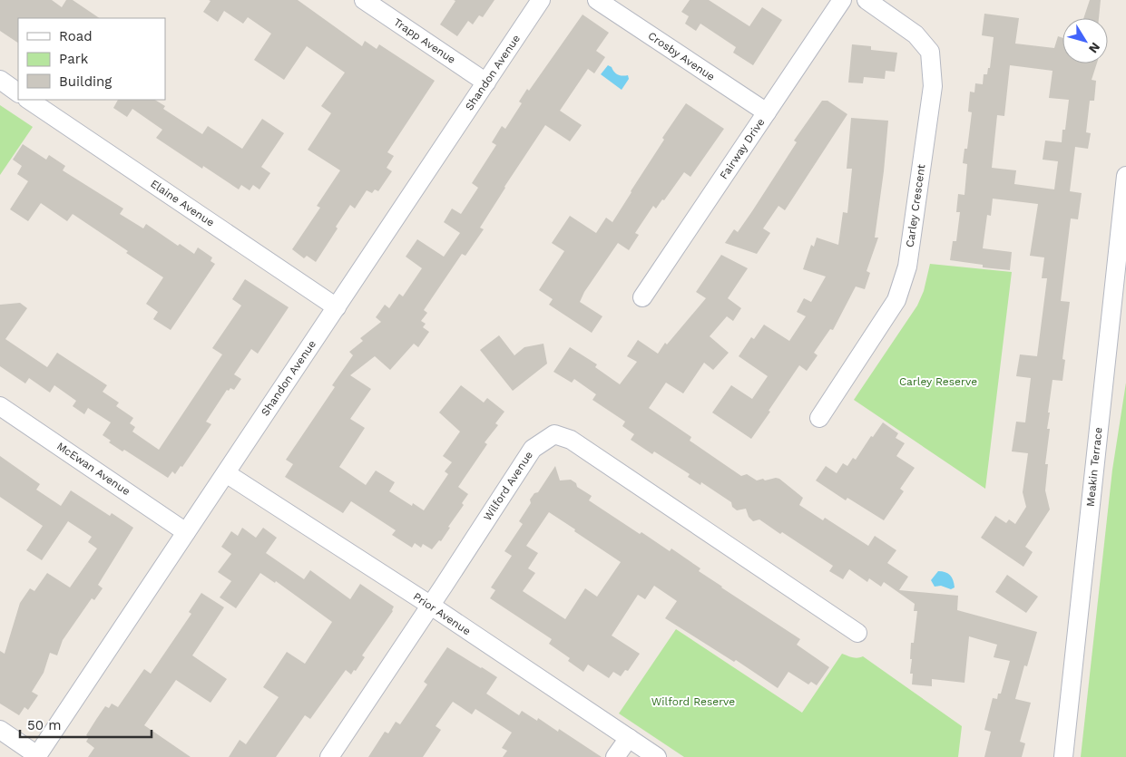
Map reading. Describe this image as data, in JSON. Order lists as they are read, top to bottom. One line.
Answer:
{"streets":{"street":["Trapp Avenue","Crosby Avenue","Shandon Avenue","Fairway Drive","Elaine Avenue","Carley Crescent","Meakin Terrace","McEwan Avenue","Wilford Avenue","Prior Avenue"]},"crossings":[["Trapp Avenue","Shandon Avenue"],["Crosby Avenue","Fairway Drive"],["Shandon Avenue","Elaine Avenue"],["Shandon Avenue","McEwan Avenue"],["Shandon Avenue","Prior Avenue"],["Wilford Avenue","Prior Avenue"]],"parks":["Carley Reserve","Wilford Reserve"],"legend":["Road","Park","Building"],"scale_bar":"50 m","north":"bottom right"}
